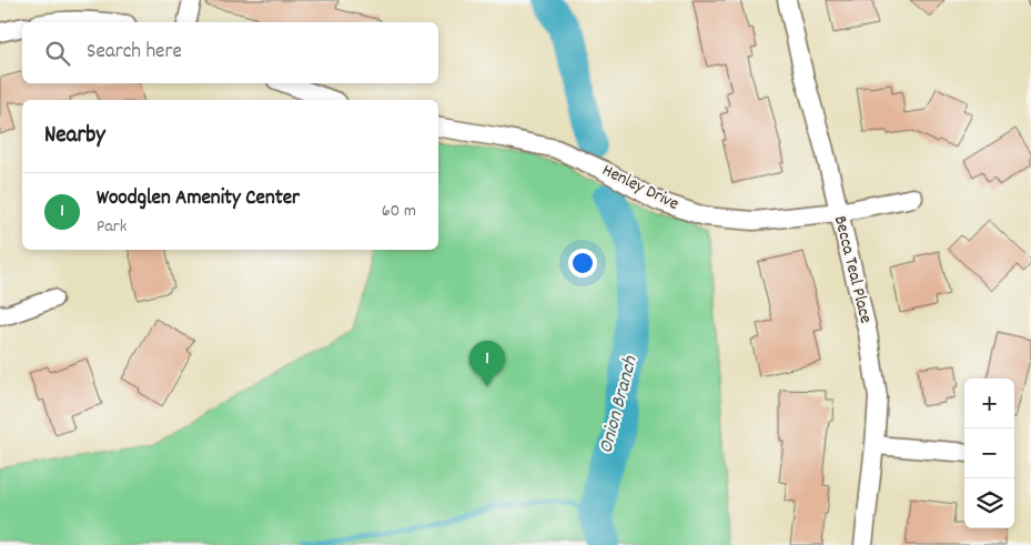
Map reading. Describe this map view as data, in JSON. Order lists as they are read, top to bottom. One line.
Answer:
{"streets":{"street":["Henley Drive","Becca Teal Place"]},"crossings":[["Henley Drive","Becca Teal Place"]],"water":["Onion Branch"],"page":{"search":"Search here","heading":"Nearby","list":[{"mark":"1","name":"Woodglen Amenity Center","note":"Park","value":"60 m"}],"pins":"1","map_buttons":["+","−"]}}
